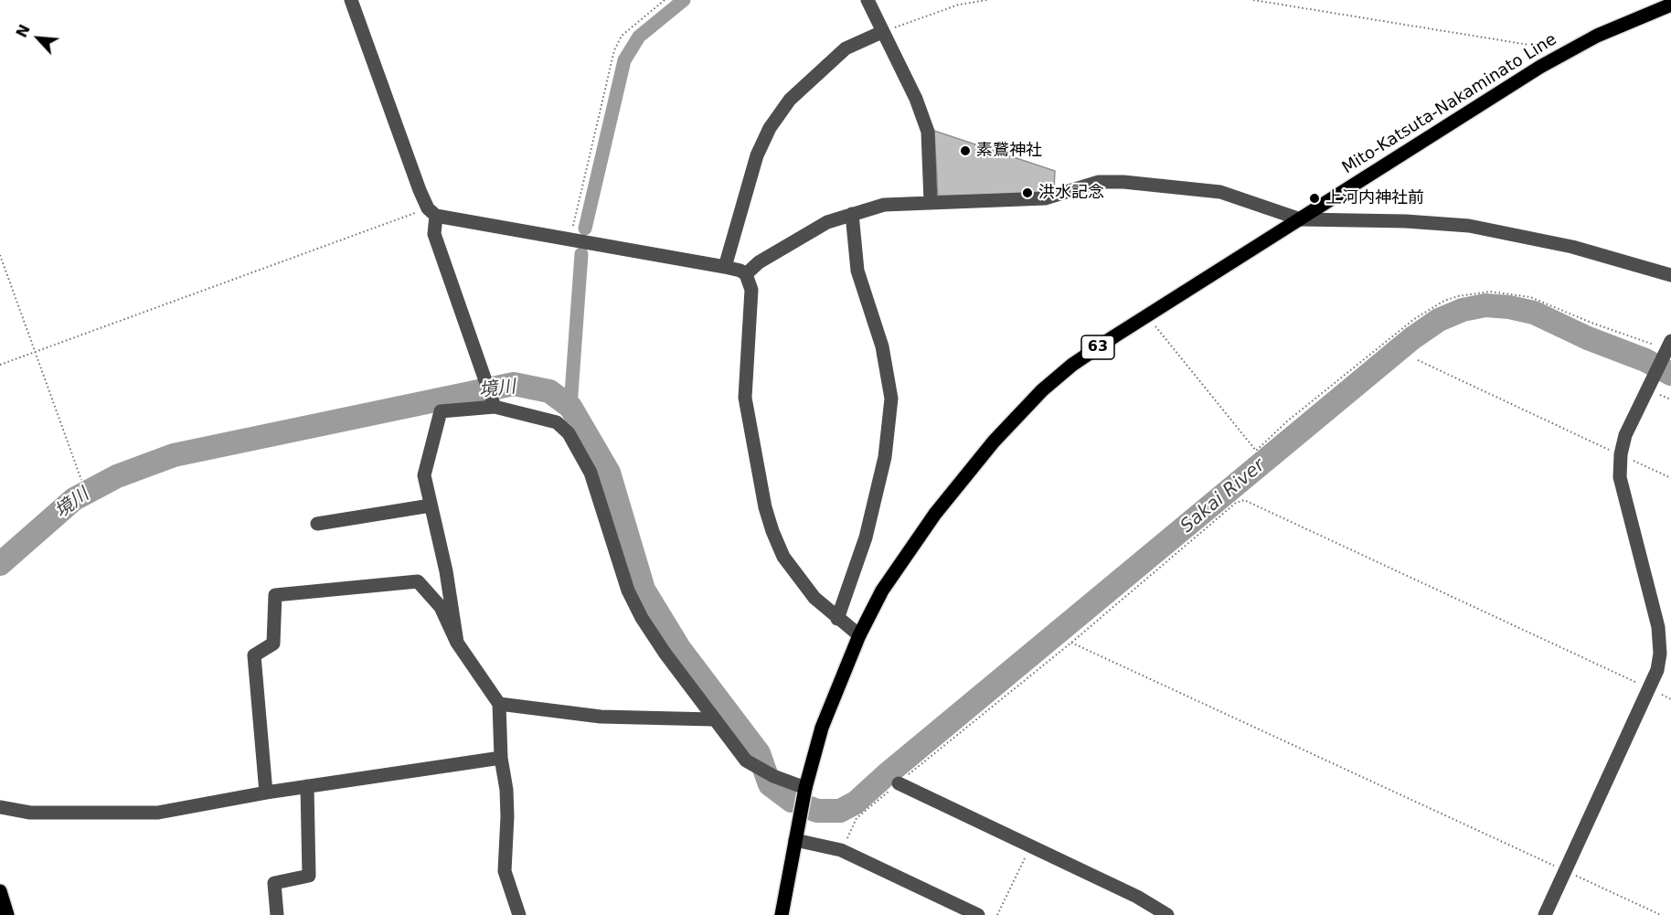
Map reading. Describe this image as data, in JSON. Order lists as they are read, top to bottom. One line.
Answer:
{"streets":{"main road":["Mito-Katsuta-Nakaminato Line","63"]},"water":["境川","Sakai River"],"places":["素鵞神社","洪水記念","上河内神社前"],"north":"top left"}
